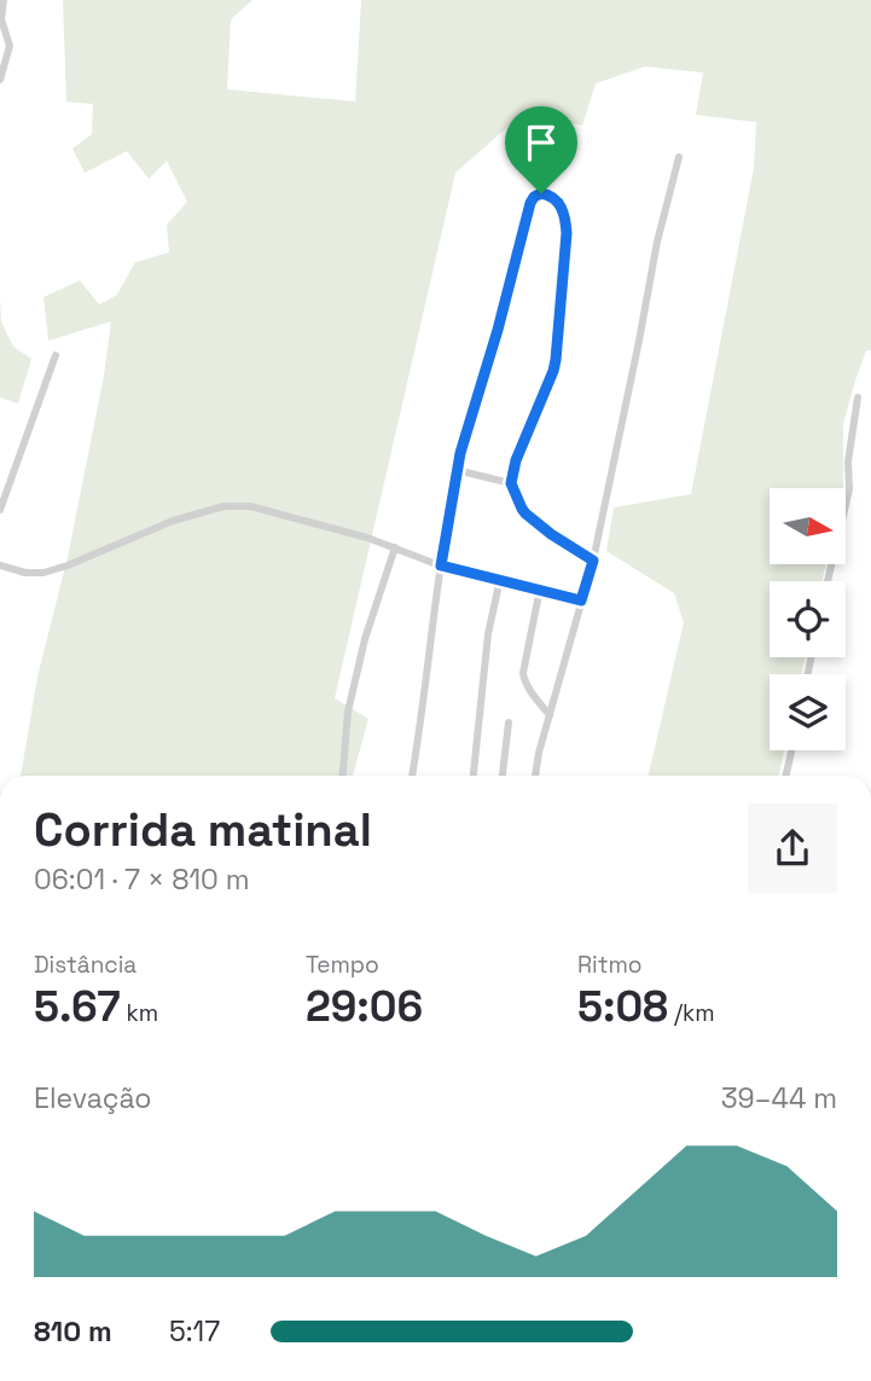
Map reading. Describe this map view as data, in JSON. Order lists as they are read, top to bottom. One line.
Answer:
{"north":"right","page":{"heading":["Corrida matinal","06:01 · 7 × 810 m"],"stats":[["Distância","5.67 km"],["Tempo","29:06"],["Ritmo","5:08 /km"]],"chart":["Elevação","39–44 m"],"list":[{"name":"810 m","note":"5:17"}]}}
